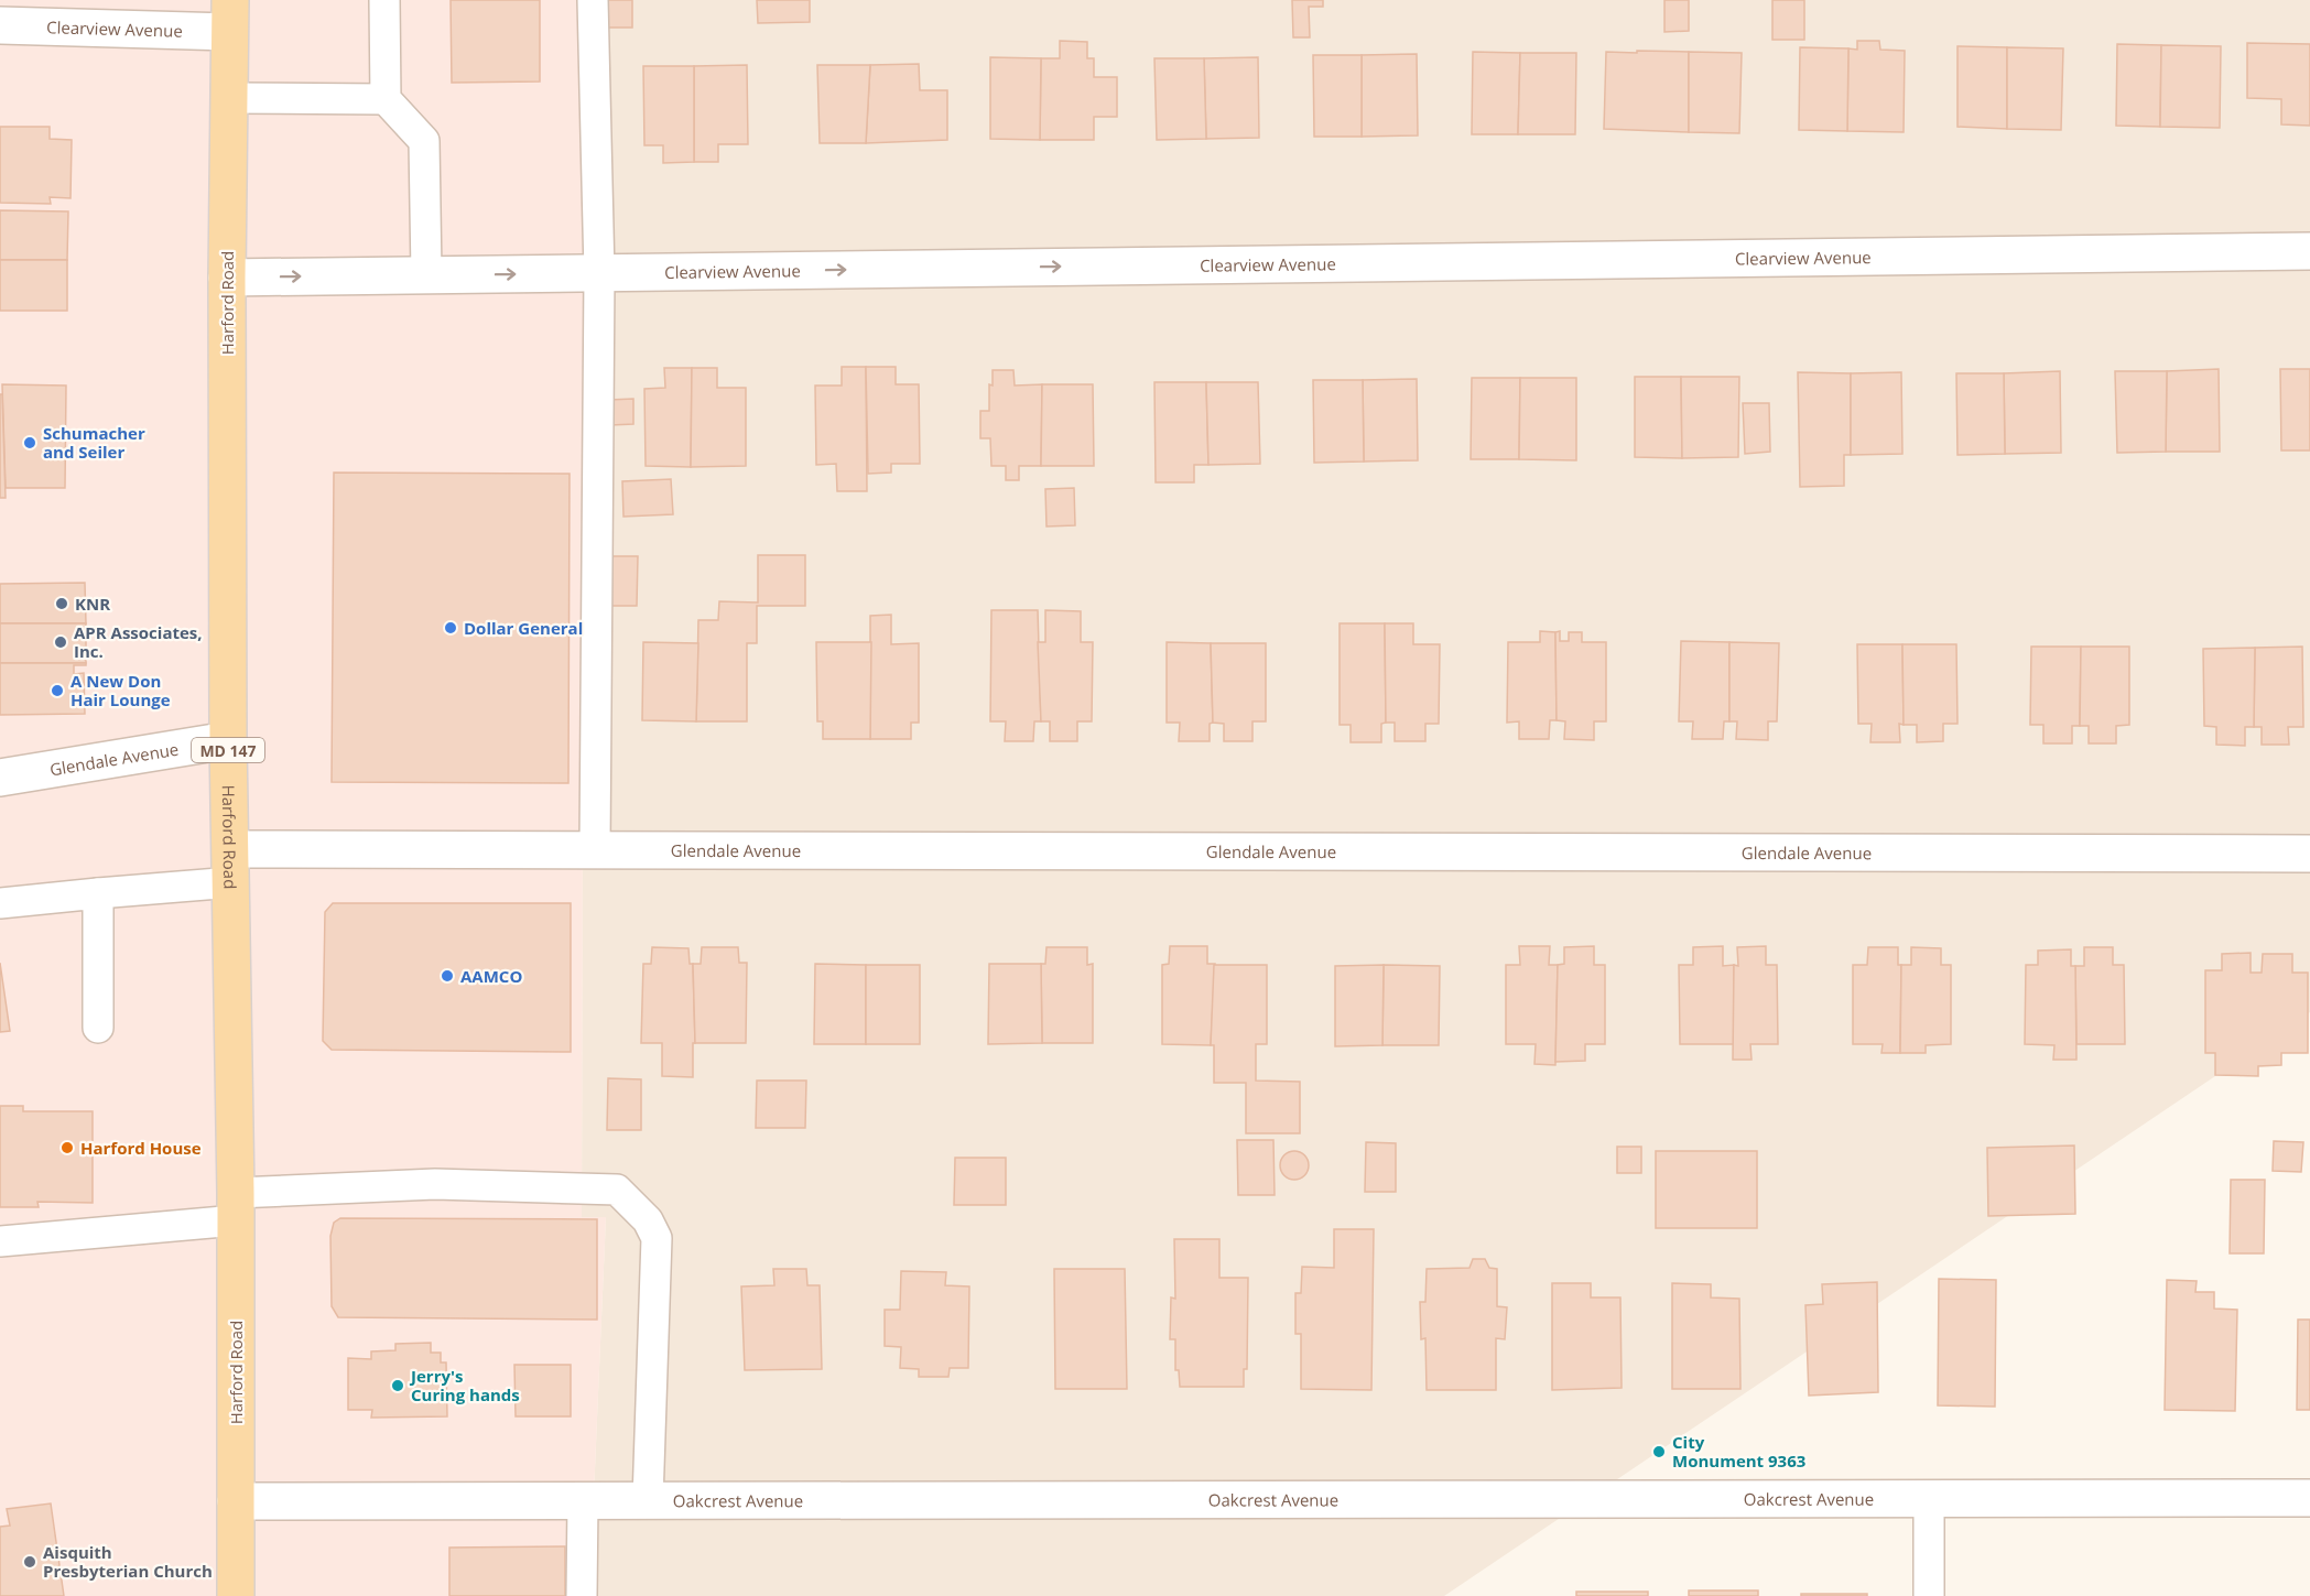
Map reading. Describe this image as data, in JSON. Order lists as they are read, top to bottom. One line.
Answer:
{"streets":{"main road":["Harford Road","MD 147"],"street":["Clearview Avenue","Glendale Avenue","Oakcrest Avenue"]},"crossings":[["Clearview Avenue","Harford Road"],["Harford Road","Glendale Avenue"],["Harford Road","Oakcrest Avenue"]],"one_way":["Clearview Avenue"],"places":["Schumacher and Seiler","KNR","Dollar General","APR Associates, Inc.","A New Don Hair Lounge","AAMCO","Harford House","Jerry's Curing hands","City Monument 9363","Aisquith Presbyterian Church"]}
